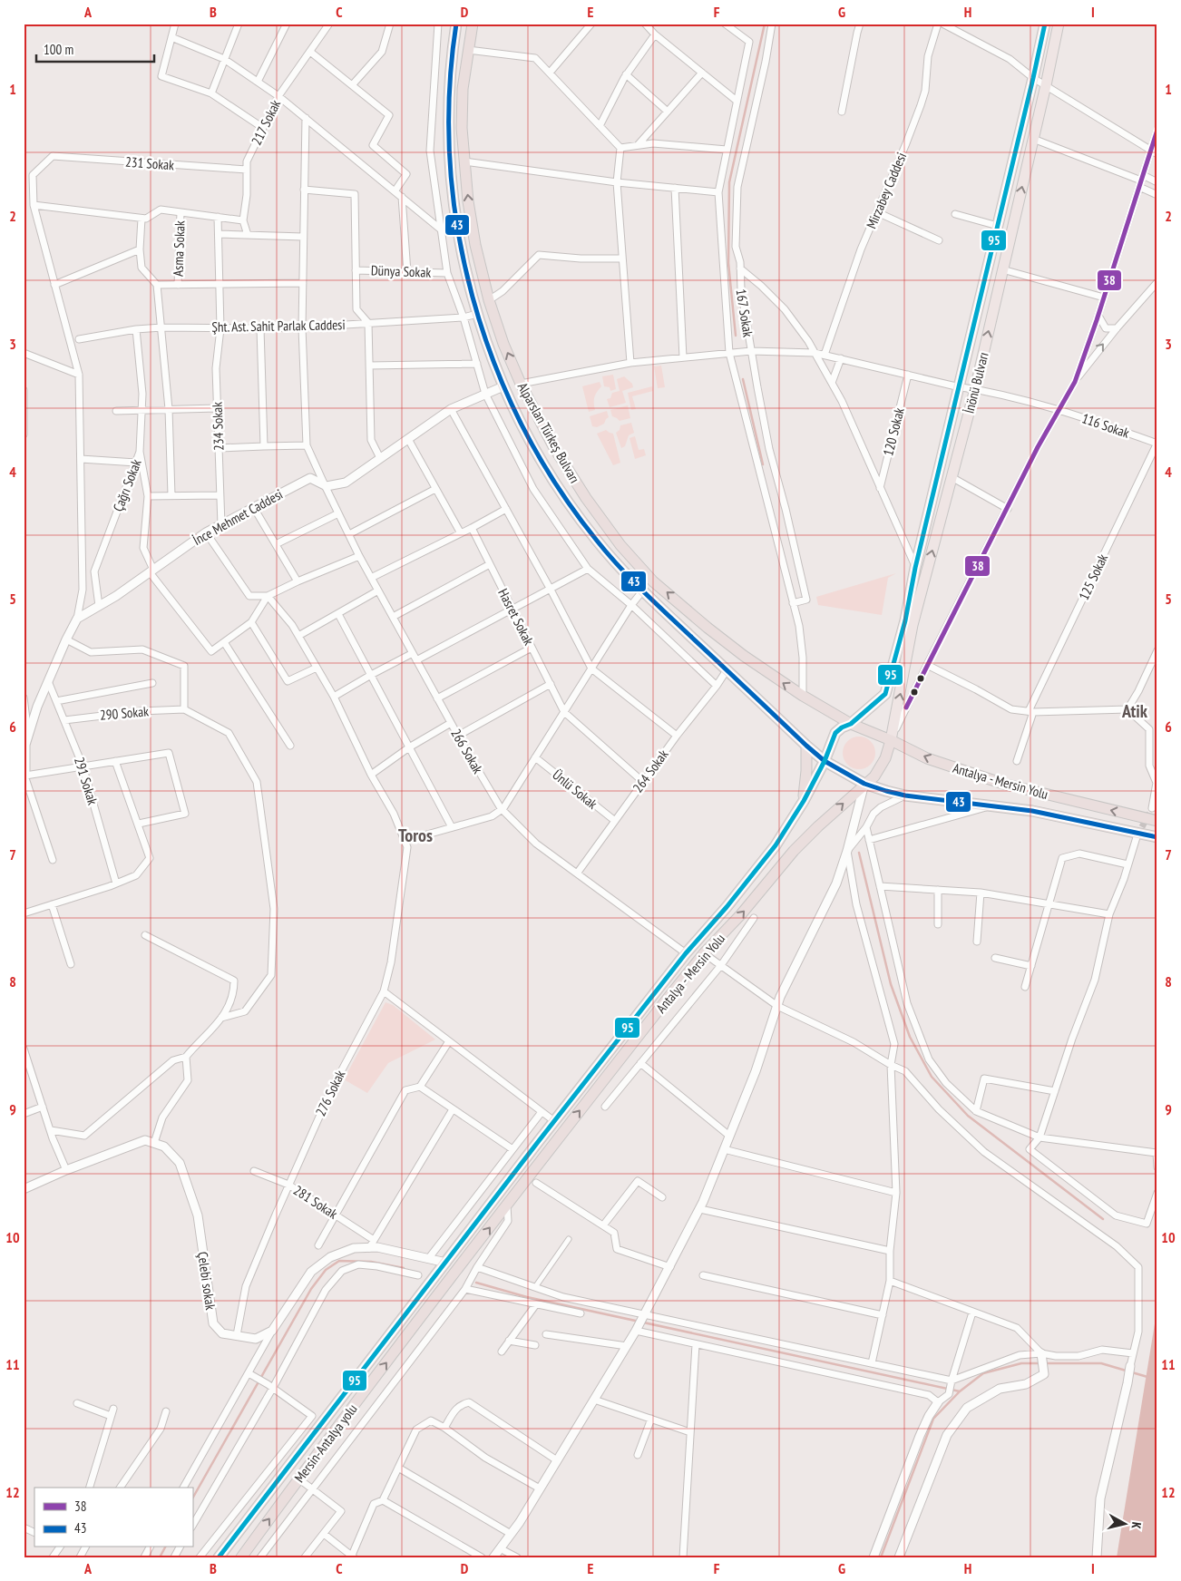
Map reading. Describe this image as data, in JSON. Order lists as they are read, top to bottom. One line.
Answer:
{"streets":{"highway":["Alparslan Türkeş Bulvarı","Antalya - Mersin Yolu","Mersin-Antalya yolu"],"main road":["İnönü Bulvarı"],"street":["217 Sokak","231 Sokak","Mirzabey Caddesi","Asma Sokak","Dünya Sokak","167 Sokak","Şht. Ast. Sahit Parlak Caddesi","116 Sokak","234 Sokak","120 Sokak","Çağrı Sokak","İnce Mehmet Caddesi","125 Sokak","Hasret Sokak","290 Sokak","266 Sokak","264 Sokak","291 Sokak","Ünlü Sokak","276 Sokak","281 Sokak","Çelebi sokak"]},"crossings":[["217 Sokak","231 Sokak"],["Mirzabey Caddesi","116 Sokak"],["167 Sokak","116 Sokak"],["Şht. Ast. Sahit Parlak Caddesi","234 Sokak"],["Şht. Ast. Sahit Parlak Caddesi","Alparslan Türkeş Bulvarı"],["İnönü Bulvarı","116 Sokak"],["İnönü Bulvarı","Alparslan Türkeş Bulvarı"],["İnönü Bulvarı","Antalya - Mersin Yolu"],["116 Sokak","120 Sokak"],["116 Sokak","Alparslan Türkeş Bulvarı"],["116 Sokak","125 Sokak"],["234 Sokak","Çağrı Sokak"],["234 Sokak","İnce Mehmet Caddesi"],["Alparslan Türkeş Bulvarı","İnce Mehmet Caddesi"],["Alparslan Türkeş Bulvarı","264 Sokak"],["Alparslan Türkeş Bulvarı","Antalya - Mersin Yolu"],["Çağrı Sokak","İnce Mehmet Caddesi"],["İnce Mehmet Caddesi","266 Sokak"],["Hasret Sokak","264 Sokak"],["290 Sokak","291 Sokak"],["266 Sokak","264 Sokak"],["266 Sokak","Antalya - Mersin Yolu"],["264 Sokak","Ünlü Sokak"],["Antalya - Mersin Yolu","Mersin-Antalya yolu"],["276 Sokak","281 Sokak"],["276 Sokak","Çelebi sokak"]],"districts":["Atik","Toros"],"lines":["transit line 43","transit line 95","transit line 38"],"legend":["38","43"],"scale_bar":"100 m","north":"right","grid":{"columns":["A","B","C","D","E","F","G","H","I"],"rows":["1","2","3","4","5","6","7","8","9","10","11","12"]}}
